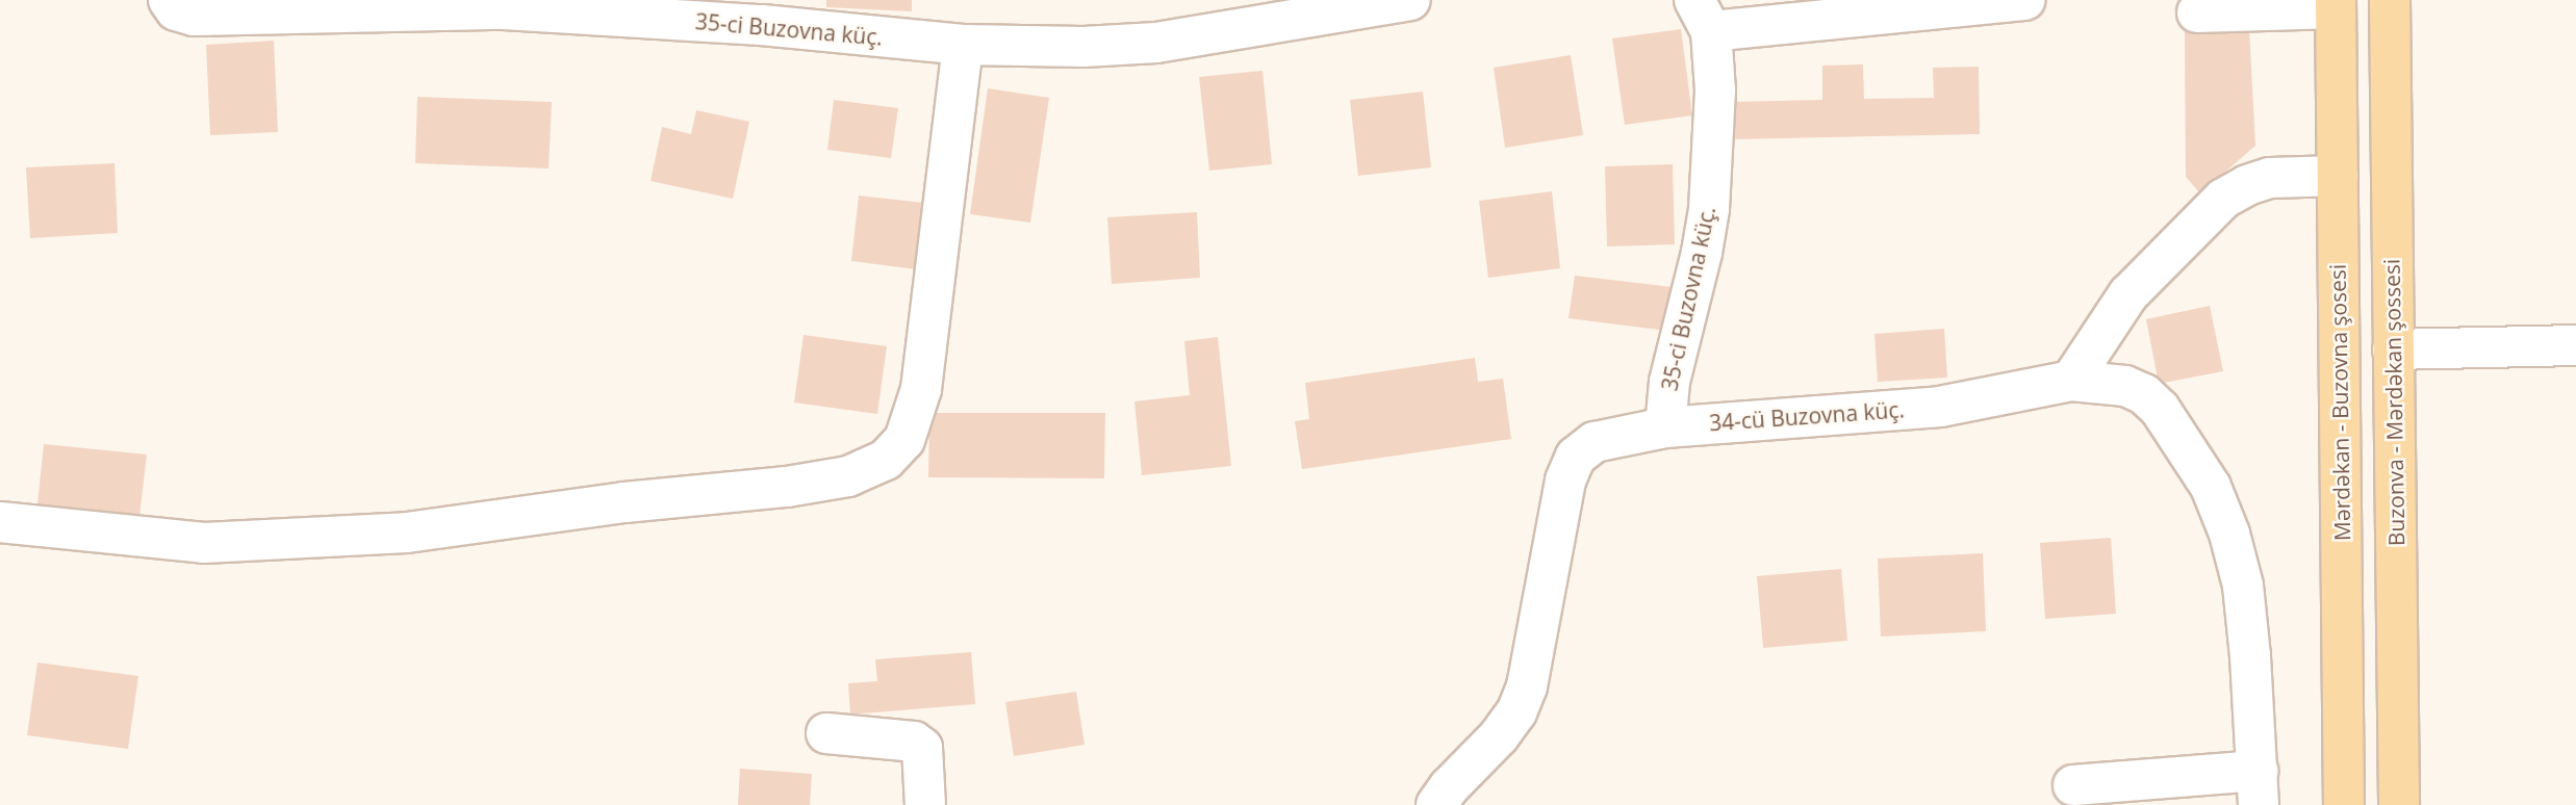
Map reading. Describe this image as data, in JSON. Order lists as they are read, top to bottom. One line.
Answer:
{"streets":{"main road":["Mərdəkan - Buzovna şosesi","Buzonva - Mərdəkan şossesi"],"street":["35-ci Buzovna küç.","34-cü Buzovna küç."]},"crossings":[["35-ci Buzovna küç.","34-cü Buzovna küç."]]}
